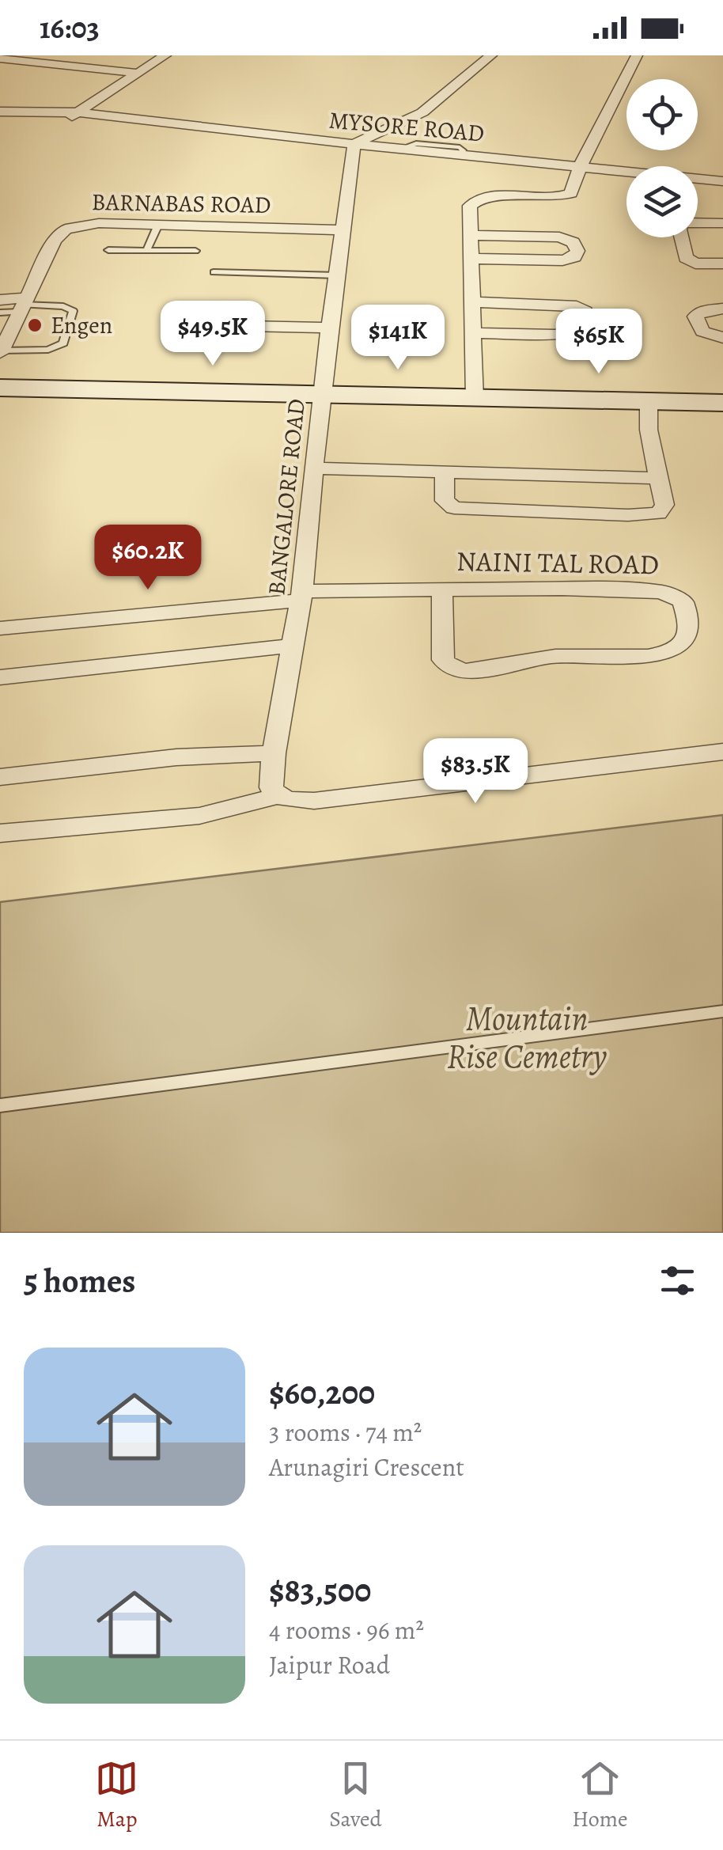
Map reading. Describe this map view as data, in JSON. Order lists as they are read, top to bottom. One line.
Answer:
{"streets":{"street":["MYSORE ROAD","BARNABAS ROAD","BANGALORE ROAD","NAINI TAL ROAD"]},"crossings":[["MYSORE ROAD","BANGALORE ROAD"],["BARNABAS ROAD","BANGALORE ROAD"],["BANGALORE ROAD","NAINI TAL ROAD"]],"parks":["Mountain Rise Cemetry"],"places":["Engen"],"page":{"status":"16:03","price":["$49.5K","$141K","$65K","$60.2K","$83.5K"],"heading":"5 homes","list":[{"name":"$60,200","note":"3 rooms · 74 m² · Arunagiri Crescent"},{"name":"$83,500","note":"4 rooms · 96 m² · Jaipur Road"}],"tabs":["Map","Saved","Home"]}}
